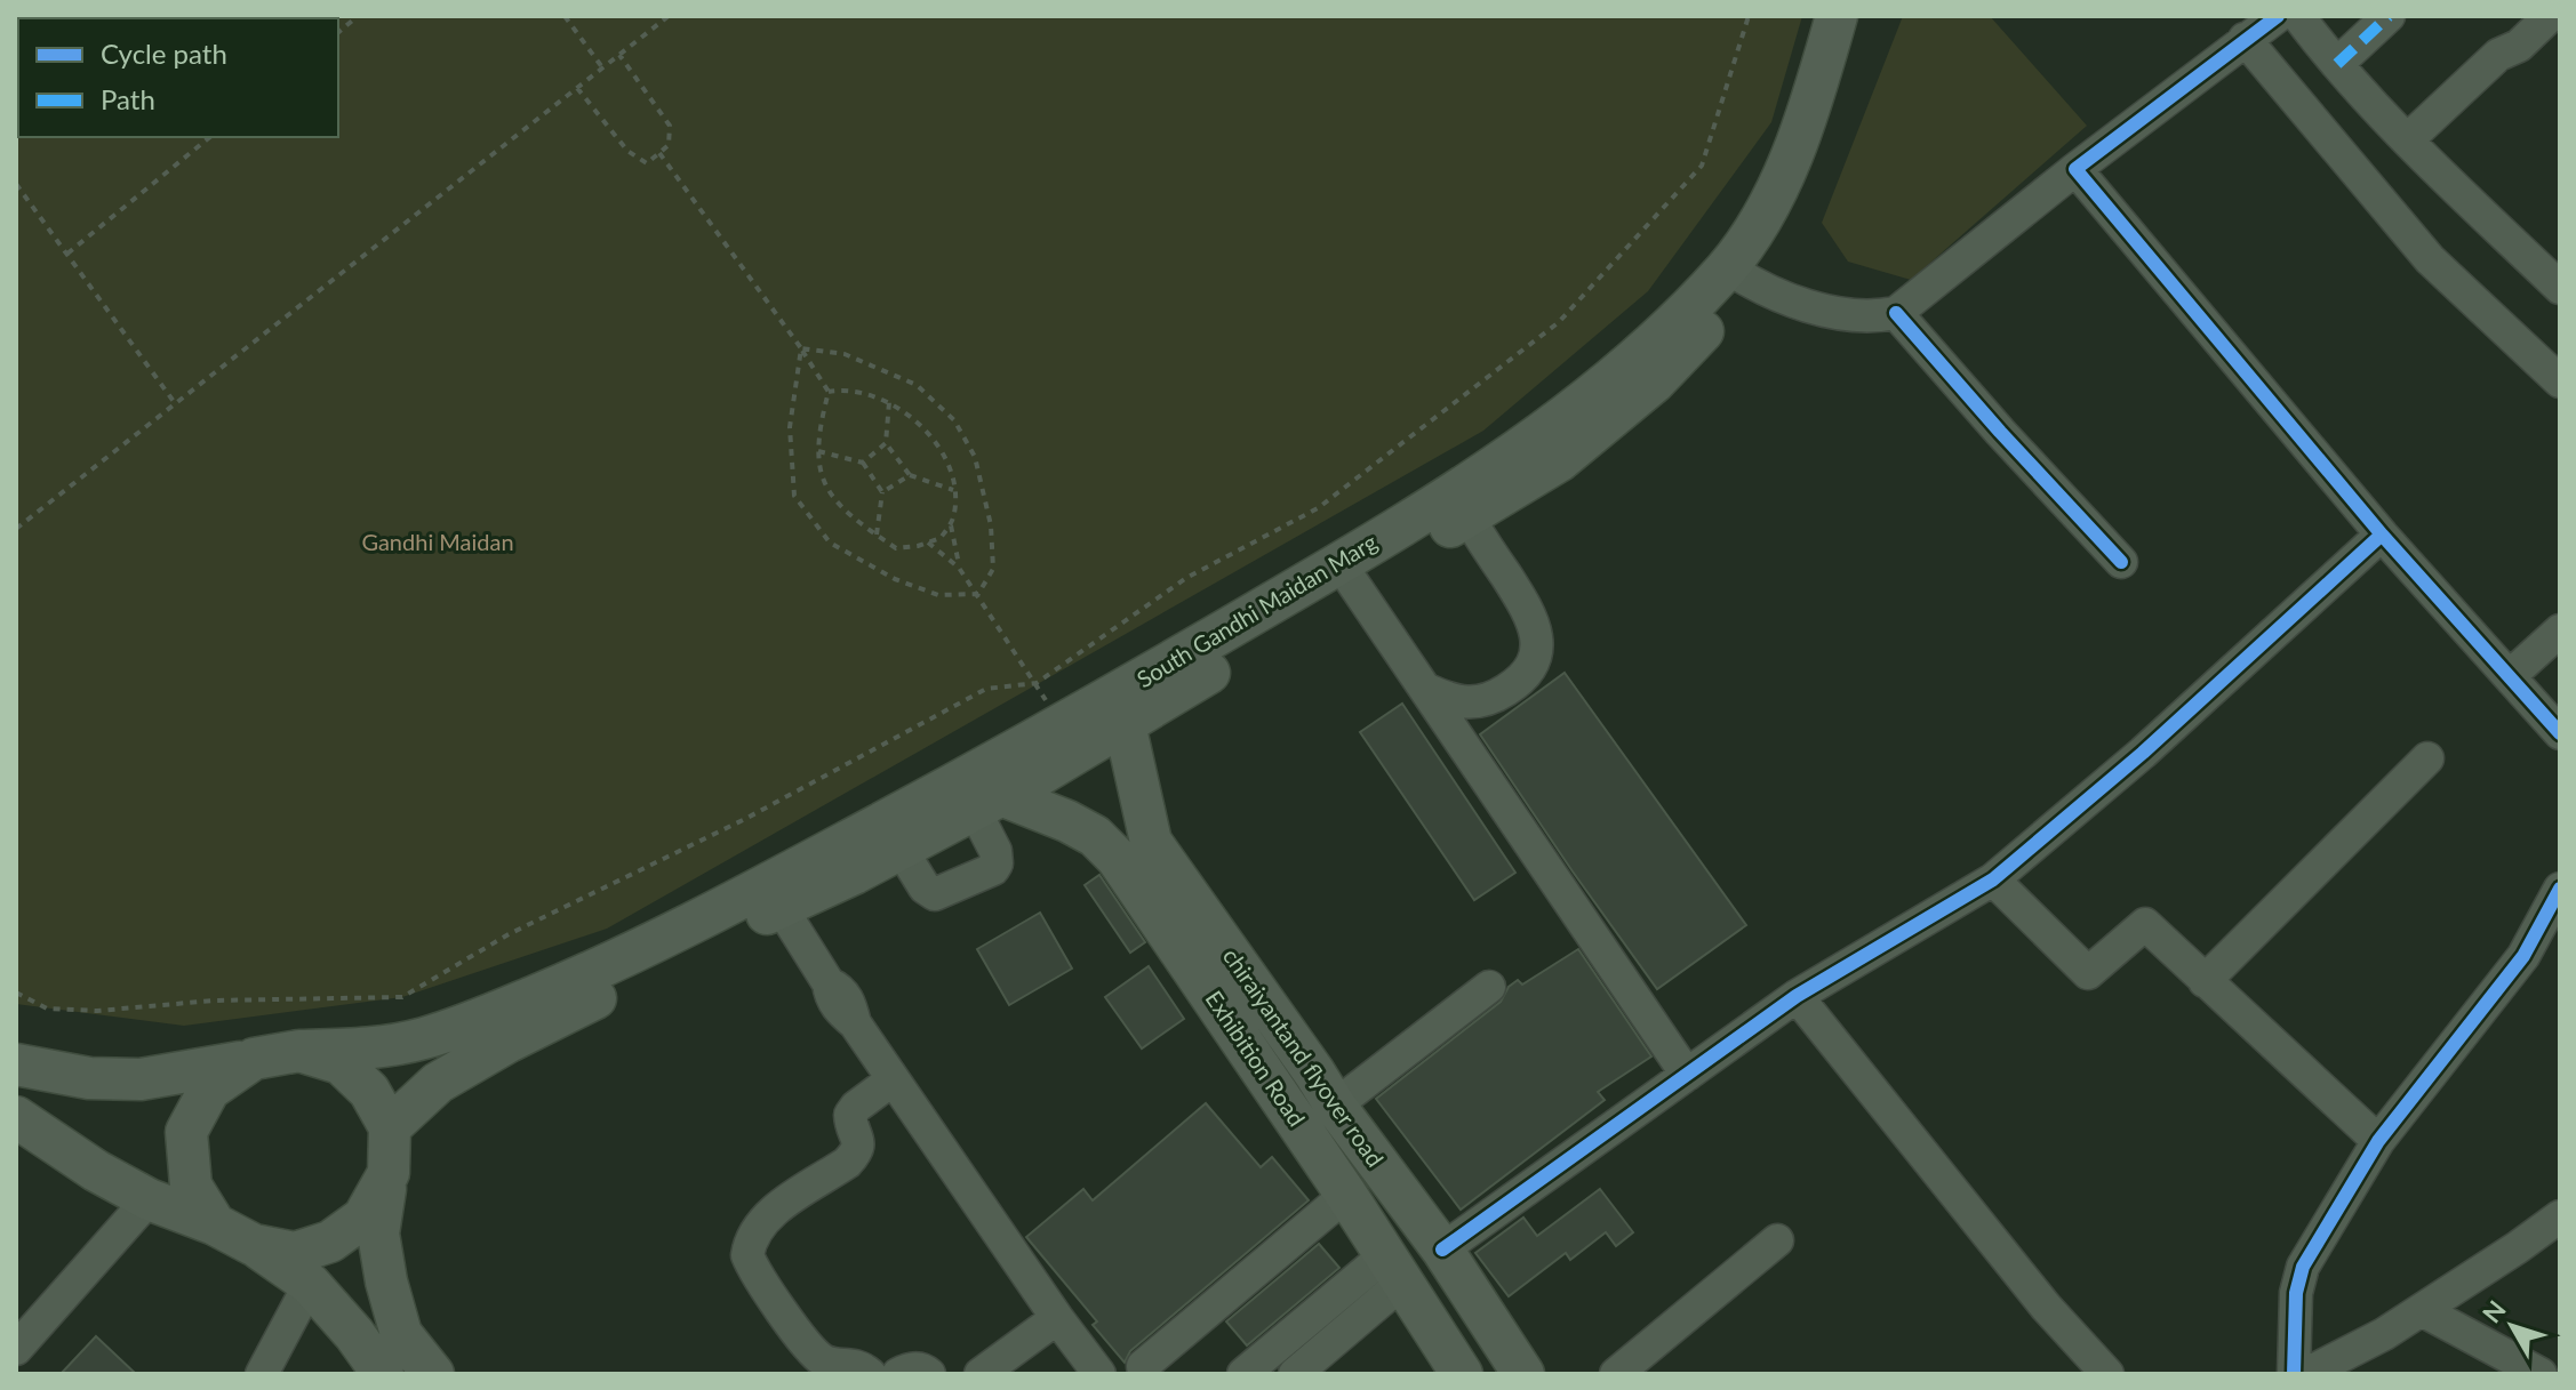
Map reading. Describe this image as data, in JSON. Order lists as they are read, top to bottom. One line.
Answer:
{"streets":{"main road":["South Gandhi Maidan Marg","chiraiyantand flyover road","Exhibition Road"]},"crossings":[["chiraiyantand flyover road","Exhibition Road"]],"parks":["Gandhi Maidan"],"legend":["Cycle path","Path"],"north":"top left"}
